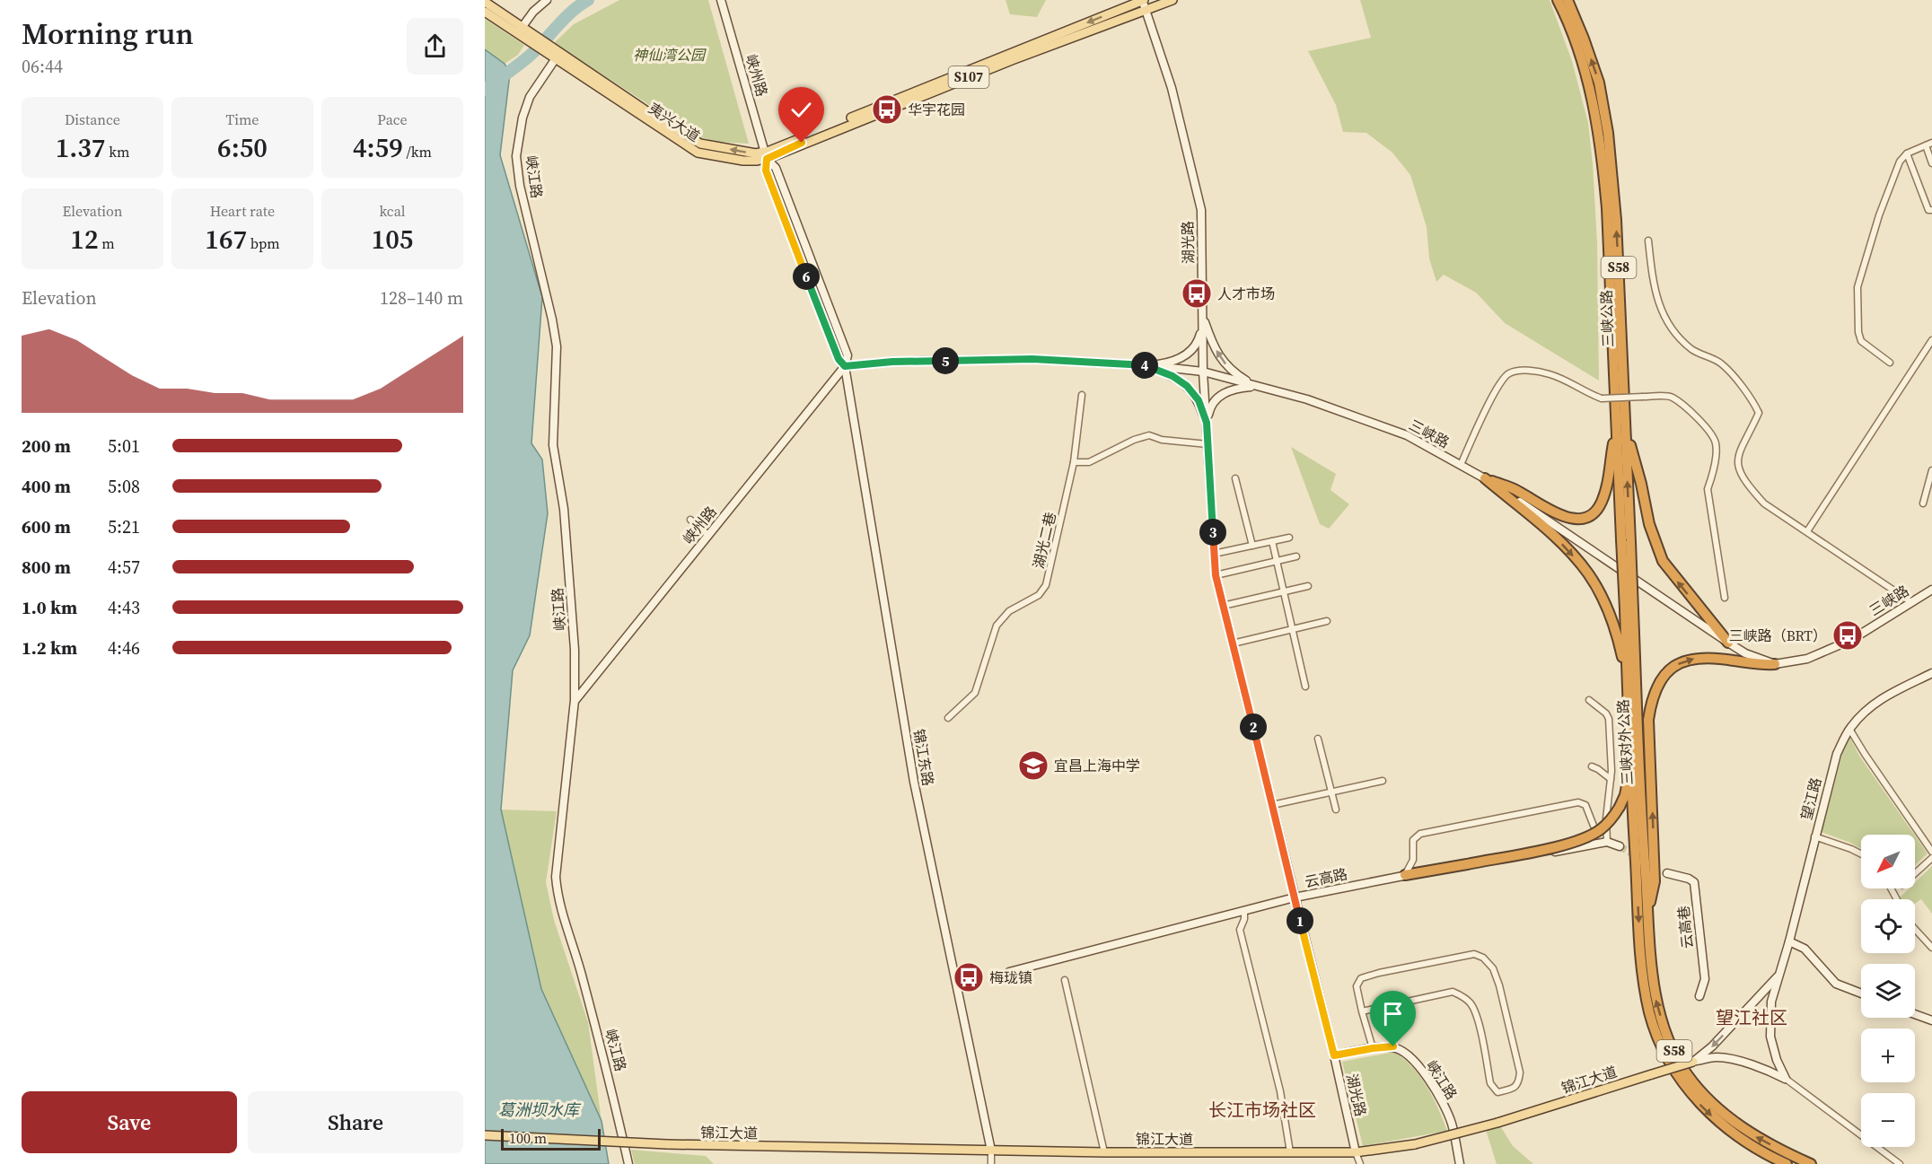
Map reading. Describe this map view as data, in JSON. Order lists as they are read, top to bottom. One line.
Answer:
{"streets":{"highway":["S58","三峡公路","三峡对外公路"],"main road":["峡州路","S107","夷兴大道","峡江路","湖光路","三峡路","锦江东路","望江路","云高路","云高巷","锦江大道"],"street":["湖光二巷"]},"crossings":[["峡州路","夷兴大道"],["峡州路","峡江路"],["峡州路","三峡路"],["峡州路","锦江东路"],["夷兴大道","峡江路"],["夷兴大道","湖光路"],["峡江路","湖光路"],["湖光路","三峡路"],["湖光路","云高路"],["湖光路","锦江大道"],["S58","三峡对外公路"],["三峡公路","三峡对外公路"],["三峡路","锦江东路"],["锦江东路","锦江大道"]],"districts":["望江社区","长江市场社区"],"water":["葛洲坝水库"],"parks":["神仙湾公园"],"places":{"bus stop":["华宇花园","人才市场","三峡路（BRT）","梅珑镇"],"school or university":["宜昌上海中学"]},"scale_bar":"100 m","north":"bottom left","page":{"heading":["Morning run","06:44"],"stats":[["Distance","1.37 km"],["Time","6:50"],["Pace","4:59 /km"],["Elevation","12 m"],["Heart rate","167 bpm"],["kcal","105"]],"pins":["6","5","4","3","2","1"],"chart":["Elevation","128–140 m"],"list":[{"name":"200 m","note":"5:01"},{"name":"400 m","note":"5:08"},{"name":"600 m","note":"5:21"},{"name":"800 m","note":"4:57"},{"name":"1.0 km","note":"4:43"},{"name":"1.2 km","note":"4:46"}],"map_buttons":["+","−"],"buttons":["Save","Share"],"scale":"100 m"}}
